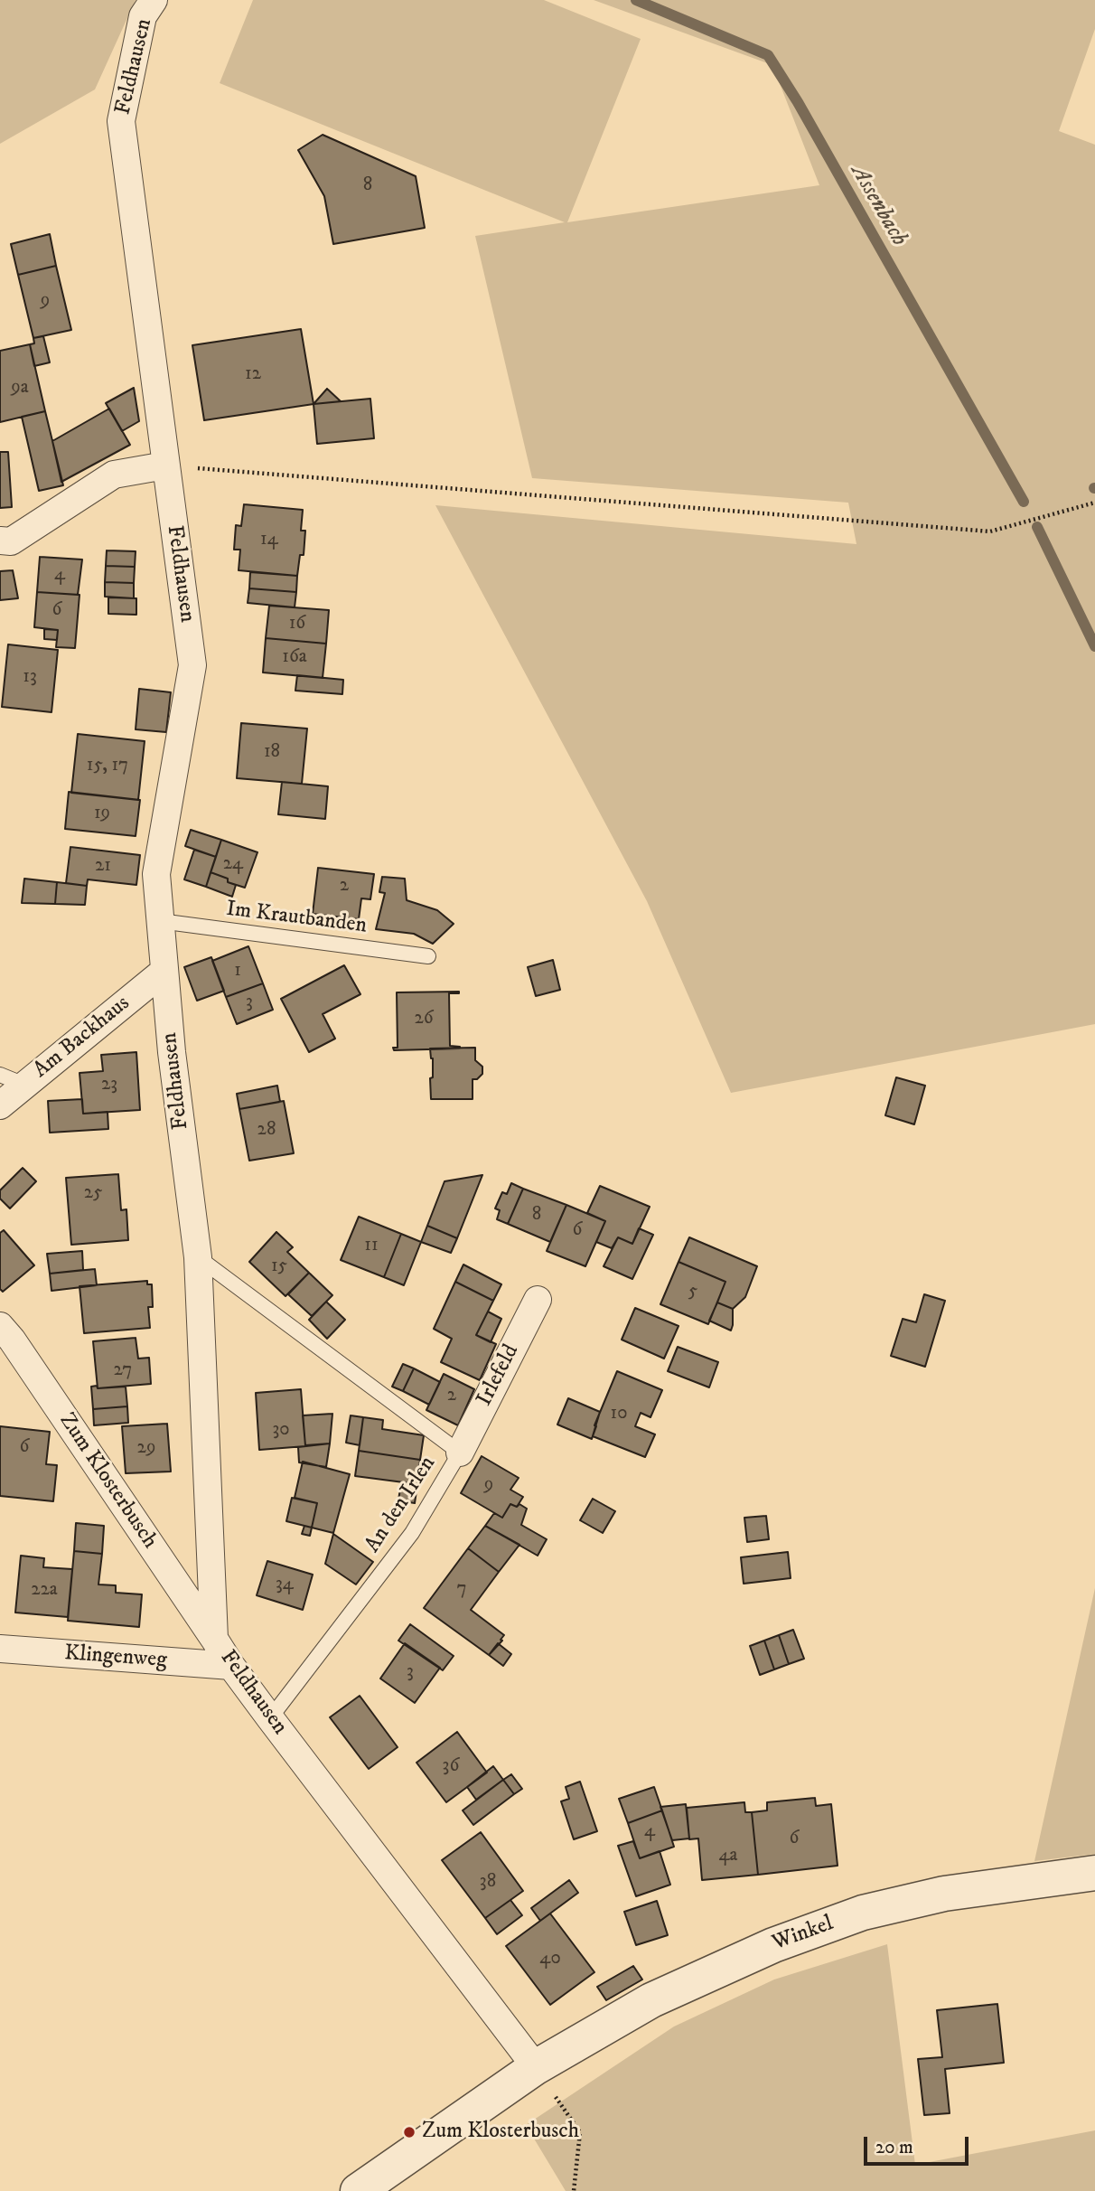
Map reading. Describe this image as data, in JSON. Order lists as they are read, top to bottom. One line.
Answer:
{"streets":{"street":["Feldhausen","Am Backhaus","Irlefeld","Zum Klosterbusch","Klingenweg","Winkel"],"lane":["Im Krautbanden","An den Irlen"]},"crossings":[["Feldhausen","Im Krautbanden"],["Feldhausen","Am Backhaus"],["Feldhausen","Zum Klosterbusch"],["Feldhausen","An den Irlen"],["Feldhausen","Klingenweg"],["Feldhausen","Winkel"],["Irlefeld","An den Irlen"]],"water":["Assenbach"],"places":["Zum Klosterbusch"],"house_numbers":["8","9","12","9a","14","4","6","16","16a","13","18","15, 17","19","24","21","2","1","3","26","23","28","25","8","6","11","15","5","27","2","10","30","6","29","9","34","7","22a","3","36","4","6","4a","38","40"],"scale_bar":"20 m"}
